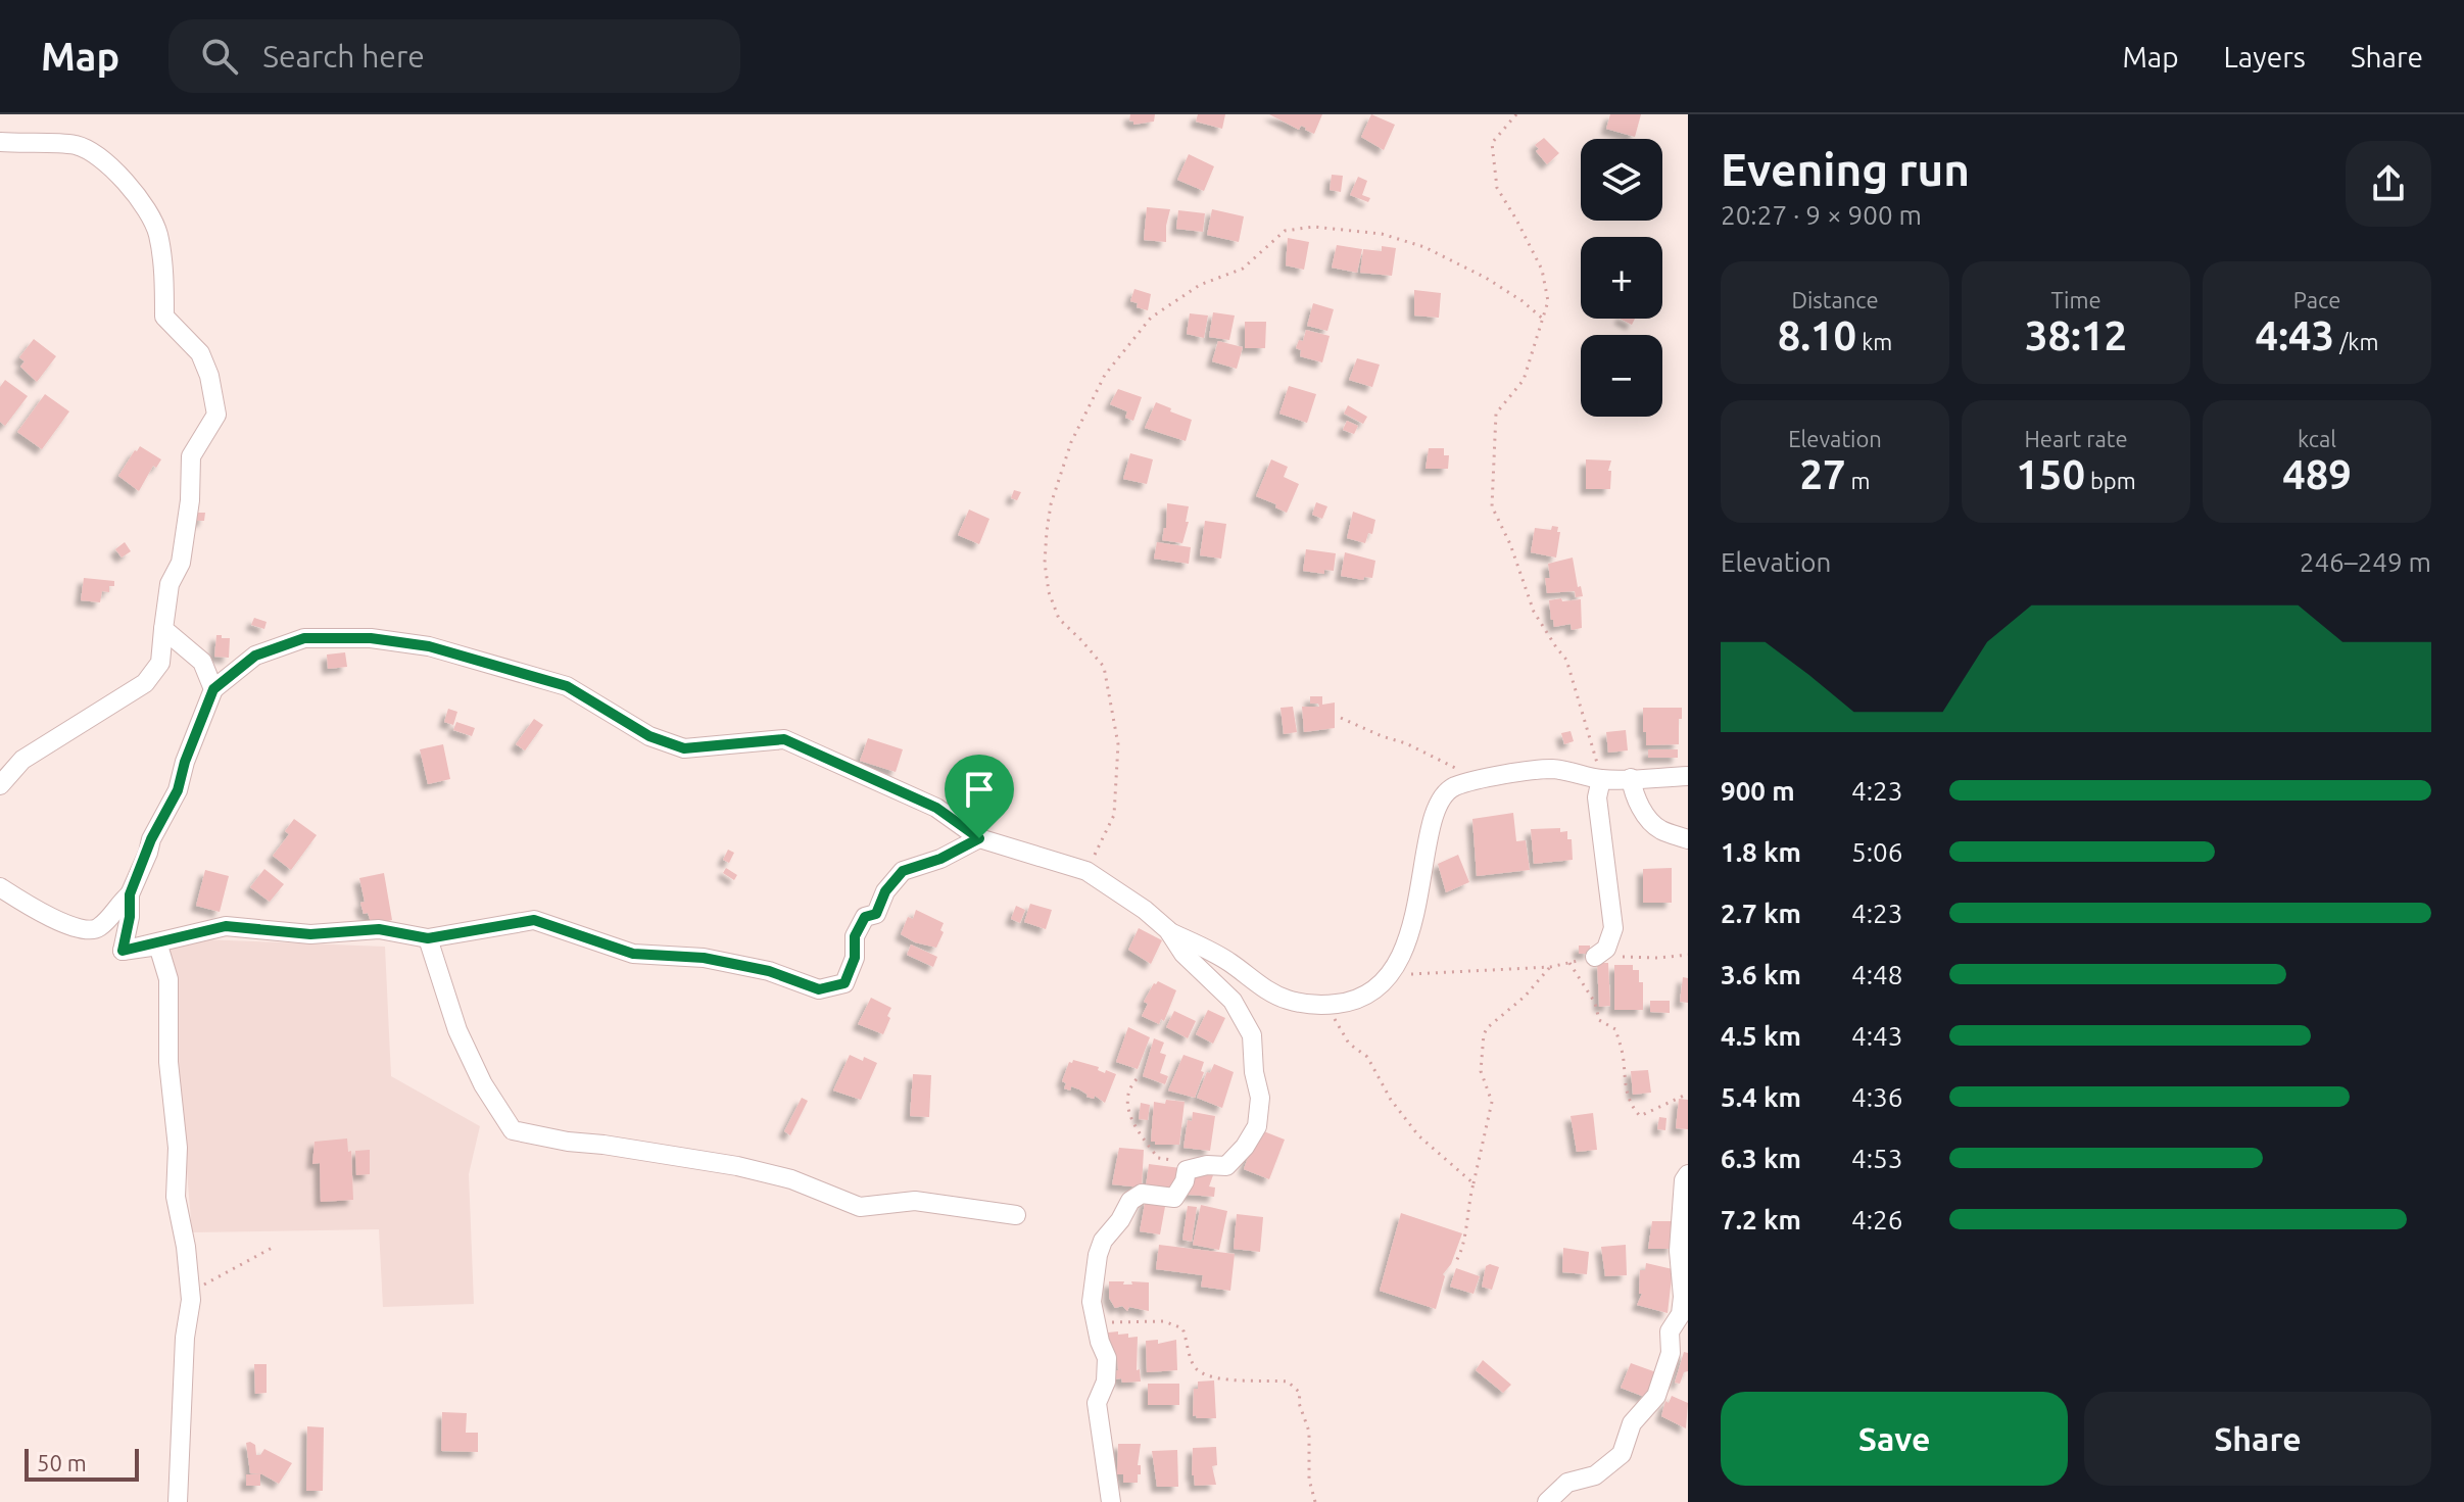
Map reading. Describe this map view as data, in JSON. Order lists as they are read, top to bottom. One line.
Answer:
{"scale_bar":"50 m","page":{"header":"Map","search":"Search here","nav":["Map","Layers","Share"],"heading":["Evening run","20:27 · 9 × 900 m"],"map_buttons":["+","−"],"stats":[["Distance","8.10 km"],["Time","38:12"],["Pace","4:43 /km"],["Elevation","27 m"],["Heart rate","150 bpm"],["kcal","489"]],"chart":["Elevation","246–249 m"],"list":[{"name":"900 m","note":"4:23"},{"name":"1.8 km","note":"5:06"},{"name":"2.7 km","note":"4:23"},{"name":"3.6 km","note":"4:48"},{"name":"4.5 km","note":"4:43"},{"name":"5.4 km","note":"4:36"},{"name":"6.3 km","note":"4:53"},{"name":"7.2 km","note":"4:26"}],"buttons":["Save","Share"],"scale":"50 m"}}
